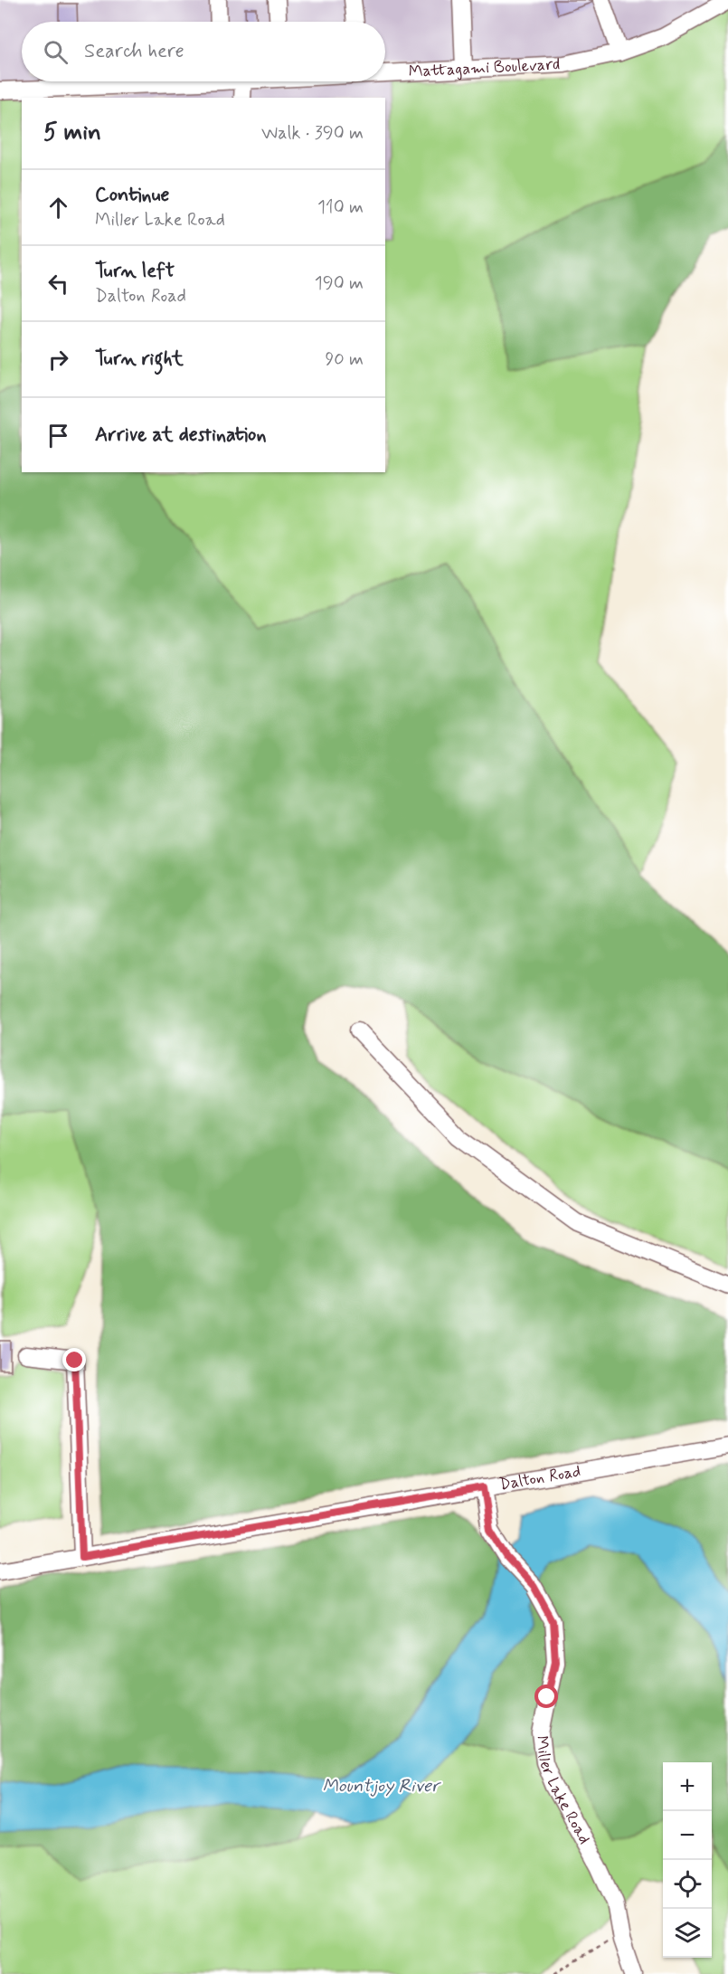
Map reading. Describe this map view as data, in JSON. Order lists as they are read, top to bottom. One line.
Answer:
{"streets":{"street":["Mattagami Boulevard","Dalton Road","Miller Lake Road"]},"crossings":[["Dalton Road","Miller Lake Road"]],"water":["Mountjoy River"],"page":{"search":"Search here","heading":["5 min","Walk · 390 m"],"list":[["Continue","Miller Lake Road","110 m"],["Turn left","Dalton Road","190 m"],["Turn right","90 m"],"Arrive at destination"],"map_buttons":["+","−"]}}
